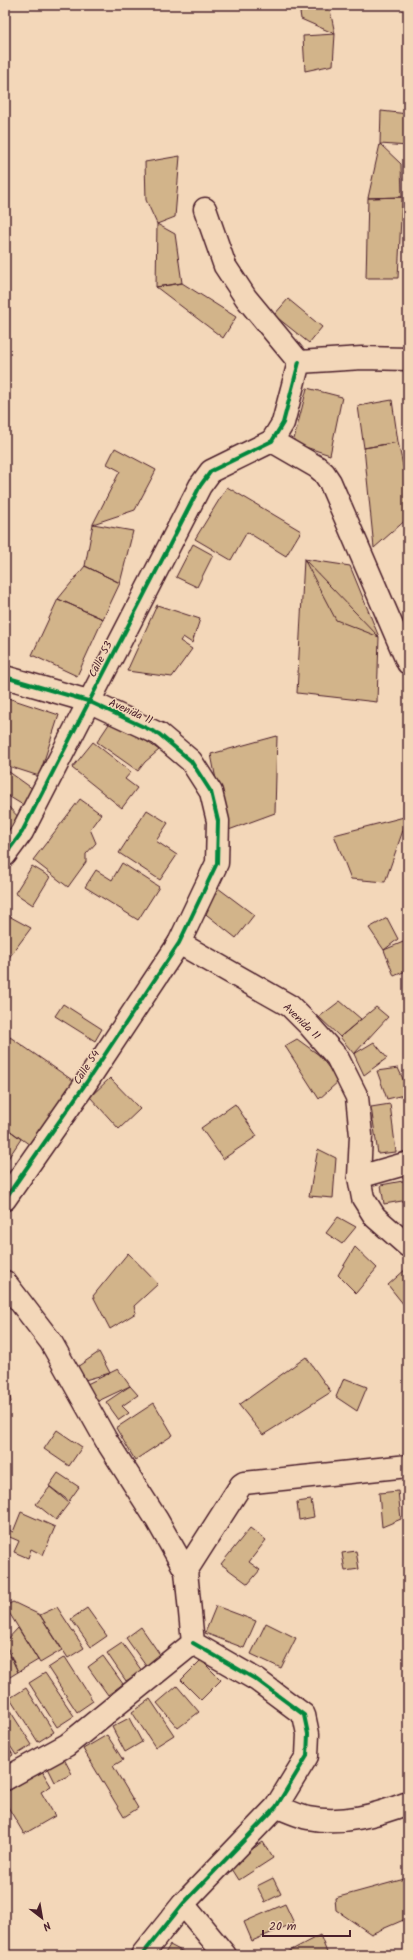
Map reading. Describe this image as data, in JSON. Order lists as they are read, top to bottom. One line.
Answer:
{"streets":{"street":["Calle 53","Avenida 11","Calle 54"]},"crossings":[["Calle 53","Avenida 11"],["Avenida 11","Calle 54"]],"scale_bar":"20 m","north":"bottom right"}
